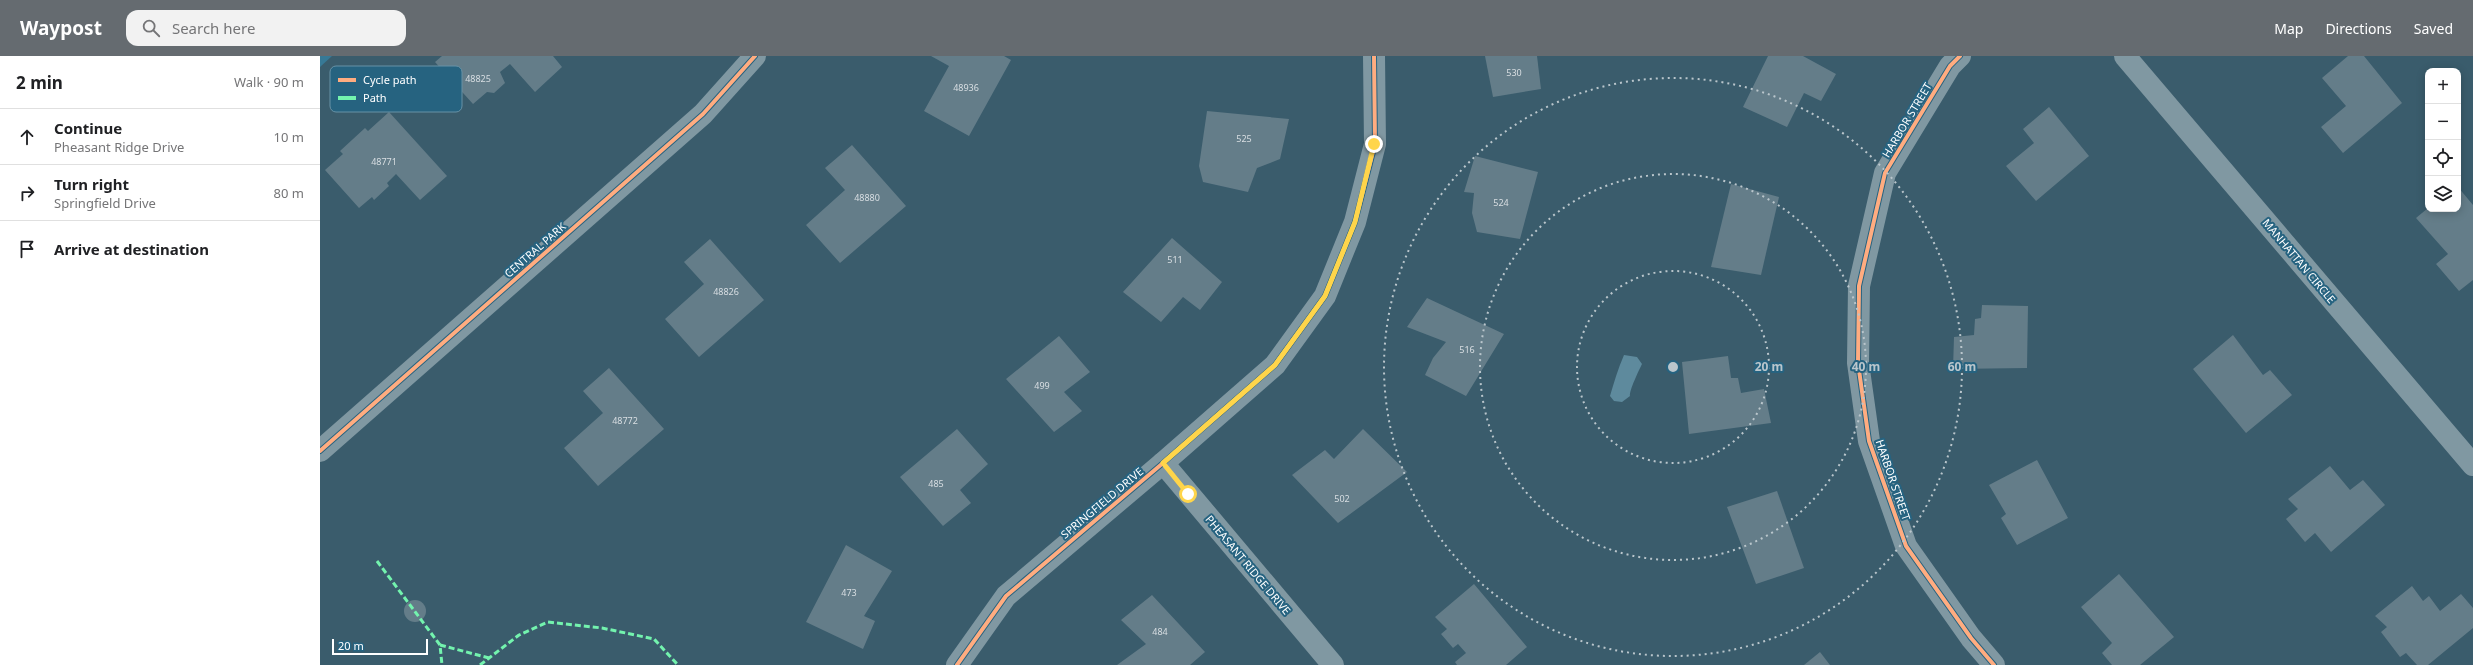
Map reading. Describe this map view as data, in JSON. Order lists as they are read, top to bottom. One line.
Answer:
{"streets":{"street":["HARBOR STREET","CENTRAL PARK","MANHATTAN CIRCLE","SPRINGFIELD DRIVE","PHEASANT RIDGE DRIVE"]},"crossings":[["SPRINGFIELD DRIVE","PHEASANT RIDGE DRIVE"]],"house_numbers":["530","48825","48936","525","48771","48880","524","511","48826","516","499","48772","485","502","473","484"],"legend":["Cycle path","Path"],"scale_bar":"20 m","page":{"header":"Waypost","search":"Search here","nav":["Map","Directions","Saved"],"heading":["2 min","Walk · 90 m"],"map_buttons":["+","−"],"list":[["Continue","Pheasant Ridge Drive","10 m"],["Turn right","Springfield Drive","80 m"],"Arrive at destination"],"scale":"20 m"},"rings":["20 m","40 m","60 m"]}
